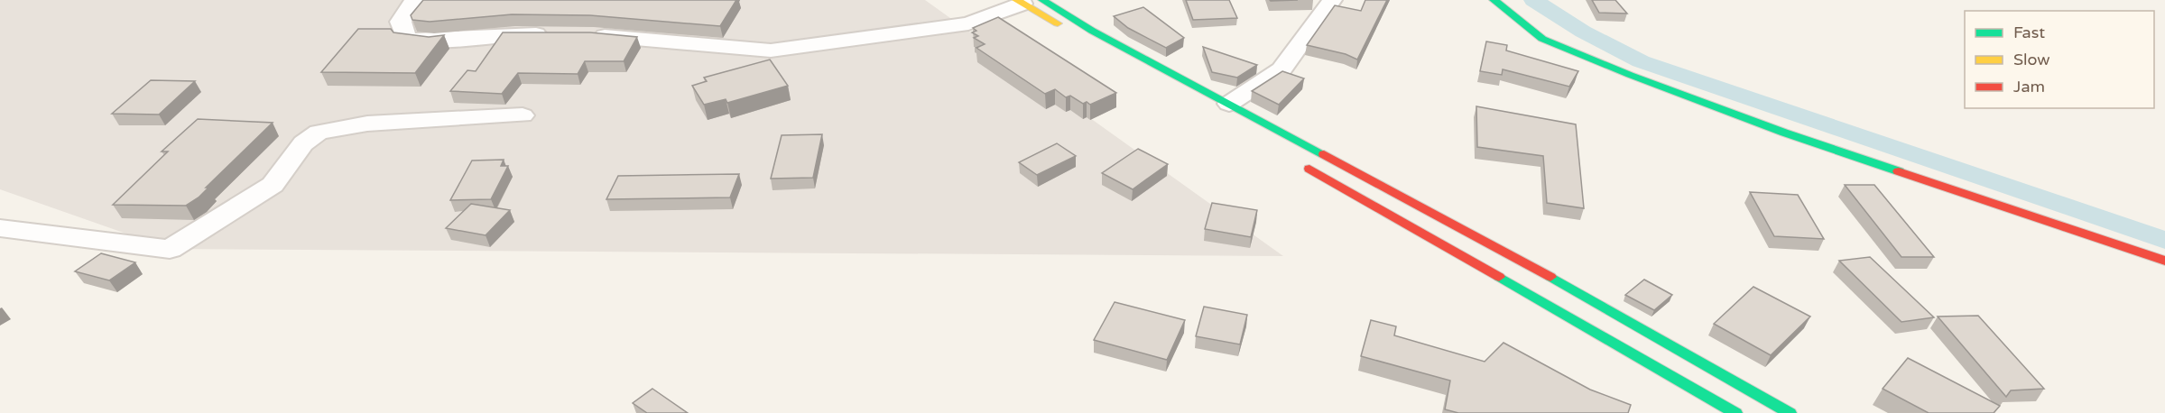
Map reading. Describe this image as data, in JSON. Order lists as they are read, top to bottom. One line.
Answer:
{"legend":["Fast","Slow","Jam"]}
